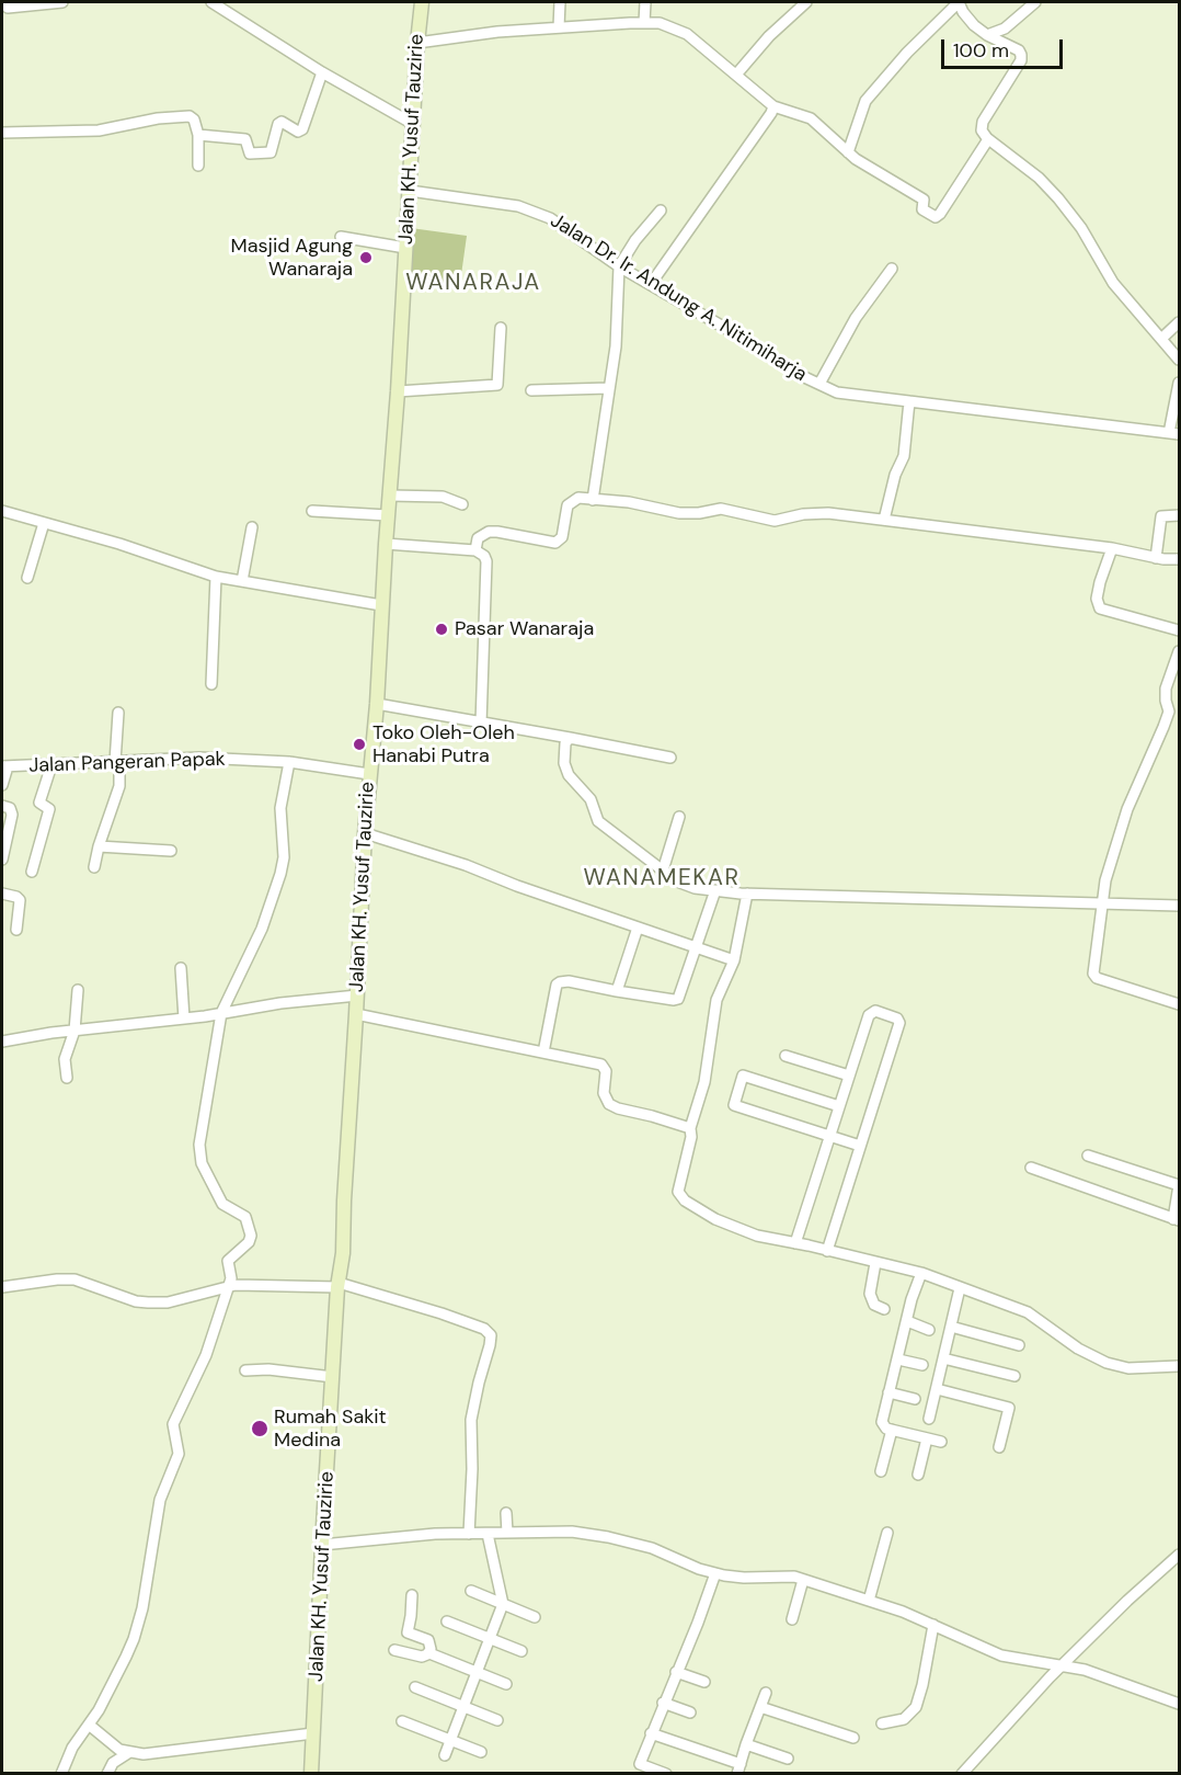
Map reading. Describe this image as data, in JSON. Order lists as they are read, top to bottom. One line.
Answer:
{"streets":{"main road":["Jalan KH. Yusuf Tauzirie"],"street":["Jalan Dr. Ir. Andung A. Nitimiharja","Jalan Pangeran Papak"]},"crossings":[["Jalan KH. Yusuf Tauzirie","Jalan Dr. Ir. Andung A. Nitimiharja"],["Jalan KH. Yusuf Tauzirie","Jalan Pangeran Papak"]],"districts":["WANARAJA","WANAMEKAR"],"places":["Masjid Agung Wanaraja","Pasar Wanaraja","Toko Oleh-Oleh Hanabi Putra","Rumah Sakit Medina"],"scale_bar":"100 m"}
